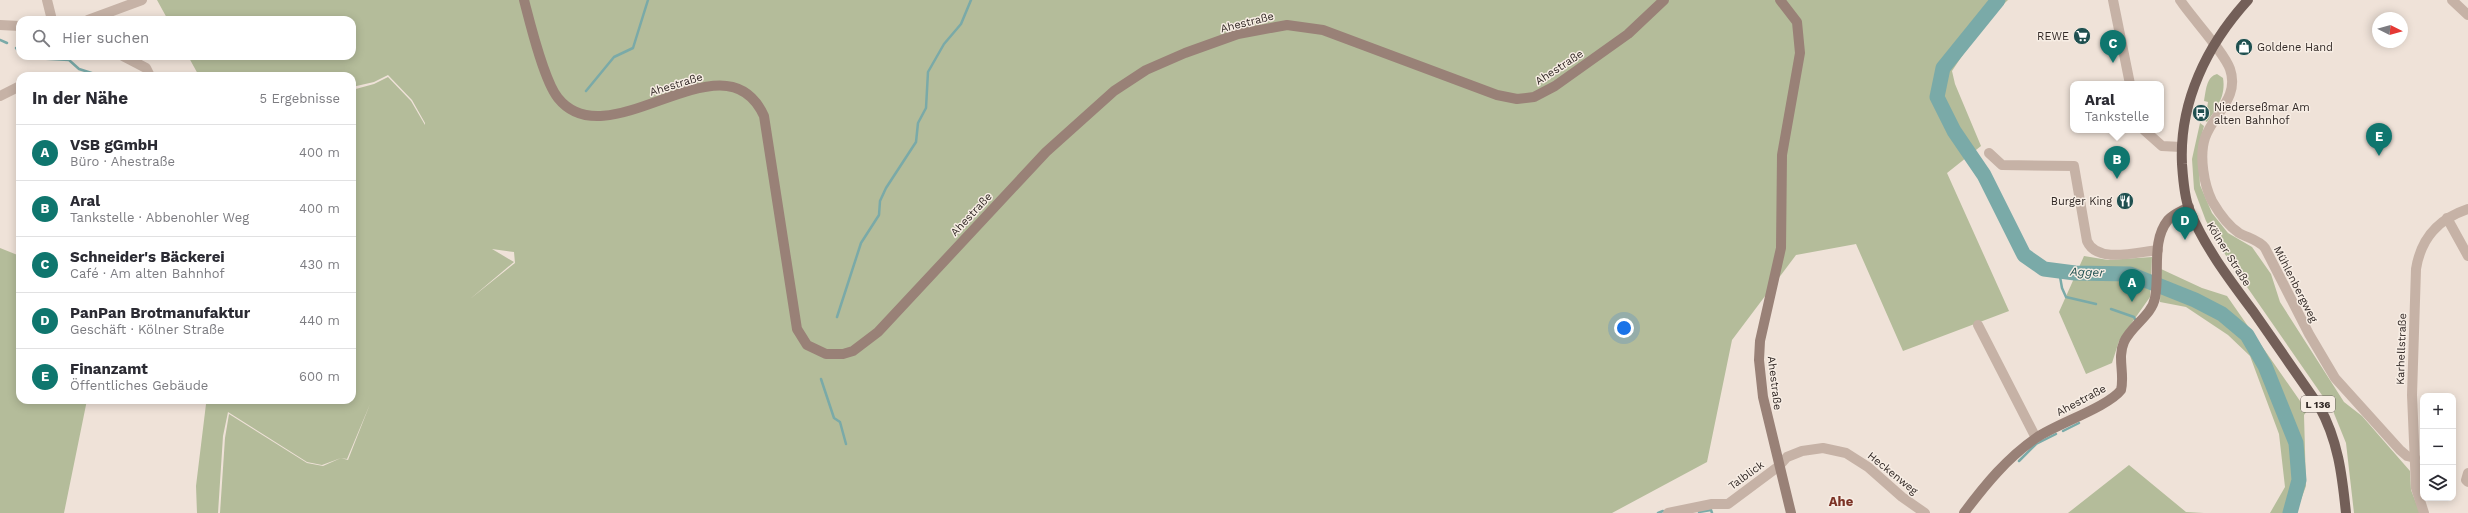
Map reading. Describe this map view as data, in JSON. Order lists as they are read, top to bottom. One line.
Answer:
{"streets":{"main road":["Ahestraße","Kölner Straße","L 136"],"street":["Mühlenbergweg","Karhellstraße","Heckenweg","Talblick"]},"crossings":[["Ahestraße","Kölner Straße"],["Ahestraße","Heckenweg"],["Ahestraße","Talblick"],["Kölner Straße","Mühlenbergweg"],["Mühlenbergweg","Karhellstraße"],["Heckenweg","Talblick"]],"districts":["Ahe"],"water":["Agger"],"places":{"supermarket":["REWE"],"shop":["Goldene Hand"],"bus stop":["Niederseßmar Am alten Bahnhof"],"restaurant":["Burger King"]},"north":"right","page":{"search":"Hier suchen","pins":["C","E","B","D","A"],"heading":["In der Nähe","5 Ergebnisse"],"popup":["Aral","Tankstelle"],"list":[{"mark":"A","name":"VSB gGmbH","note":"Büro · Ahestraße","value":"400 m"},{"mark":"B","name":"Aral","note":"Tankstelle · Abbenohler Weg","value":"400 m"},{"mark":"C","name":"Schneider's Bäckerei","note":"Café · Am alten Bahnhof","value":"430 m"},{"mark":"D","name":"PanPan Brotmanufaktur","note":"Geschäft · Kölner Straße","value":"440 m"},{"mark":"E","name":"Finanzamt","note":"Öffentliches Gebäude","value":"600 m"}],"map_buttons":["+","−"]}}
